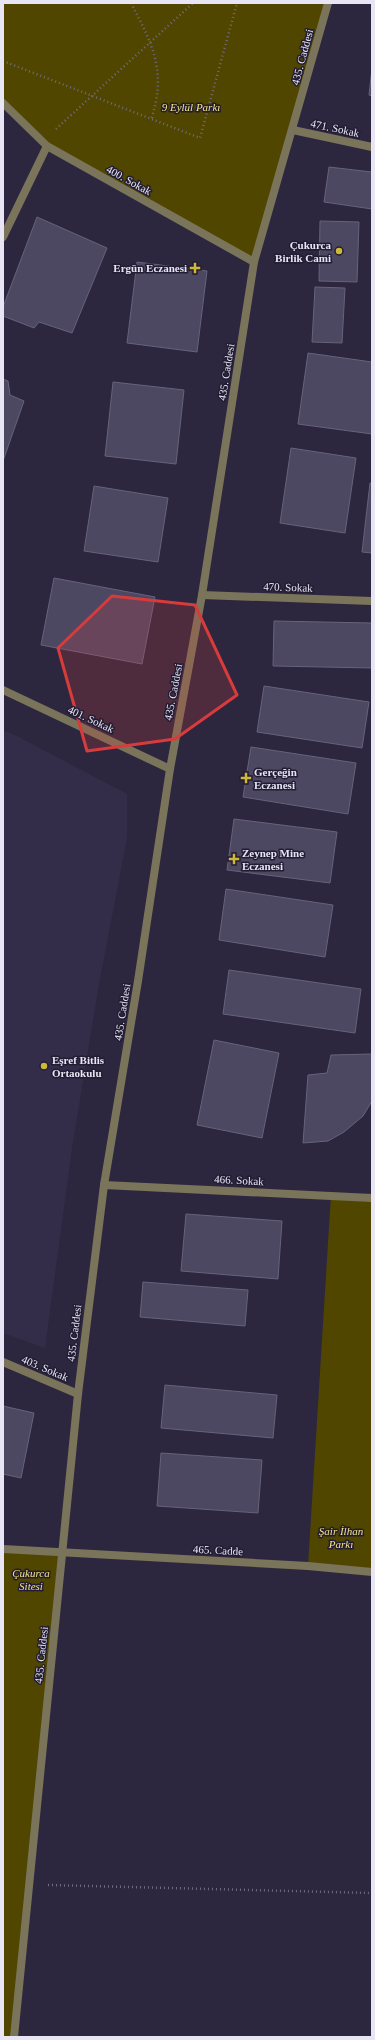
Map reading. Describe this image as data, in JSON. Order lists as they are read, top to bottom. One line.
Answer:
{"streets":{"street":["435. Caddesi","471. Sokak","400. Sokak","470. Sokak","401. Sokak","466. Sokak","403. Sokak","465. Cadde"]},"crossings":[["435. Caddesi","471. Sokak"],["435. Caddesi","400. Sokak"],["435. Caddesi","470. Sokak"],["435. Caddesi","401. Sokak"],["435. Caddesi","466. Sokak"],["435. Caddesi","403. Sokak"],["435. Caddesi","465. Cadde"]],"parks":["9 Eylül Parkı","Şair İlhan Parkı","Çukurca Sitesi"],"places":{"other":["Çukurca Birlik Cami","Eşref Bitlis Ortaokulu"],"health":["Ergün Eczanesi","Gerçeğin Eczanesi","Zeynep Mine Eczanesi"]}}
